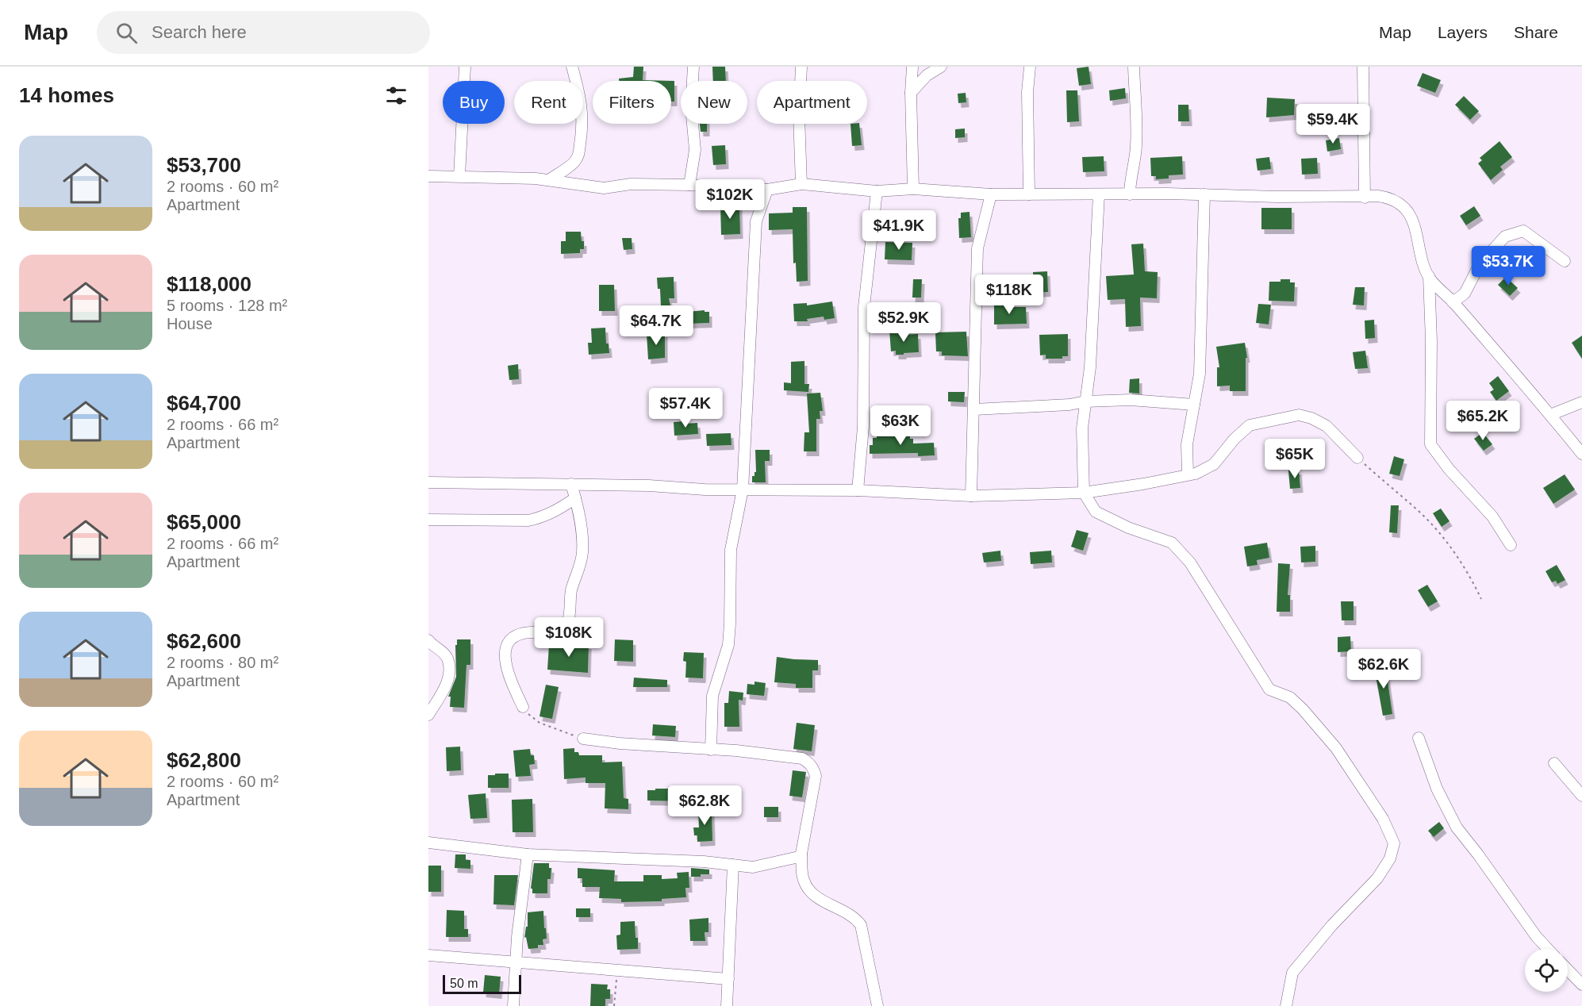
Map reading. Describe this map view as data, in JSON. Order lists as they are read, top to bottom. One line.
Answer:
{"scale_bar":"50 m","page":{"header":"Map","search":"Search here","nav":["Map","Layers","Share"],"heading":"14 homes","chip":["Buy","Rent","Filters","New","Apartment"],"price":["$59.4K","$102K","$41.9K","$53.7K","$118K","$52.9K","$64.7K","$57.4K","$65.2K","$63K","$65K","$108K","$62.6K","$62.8K"],"list":[{"name":"$53,700","note":"2 rooms · 60 m² · Apartment"},{"name":"$118,000","note":"5 rooms · 128 m² · House"},{"name":"$64,700","note":"2 rooms · 66 m² · Apartment"},{"name":"$65,000","note":"2 rooms · 66 m² · Apartment"},{"name":"$62,600","note":"2 rooms · 80 m² · Apartment"},{"name":"$62,800","note":"2 rooms · 60 m² · Apartment"}],"scale":"50 m"}}
